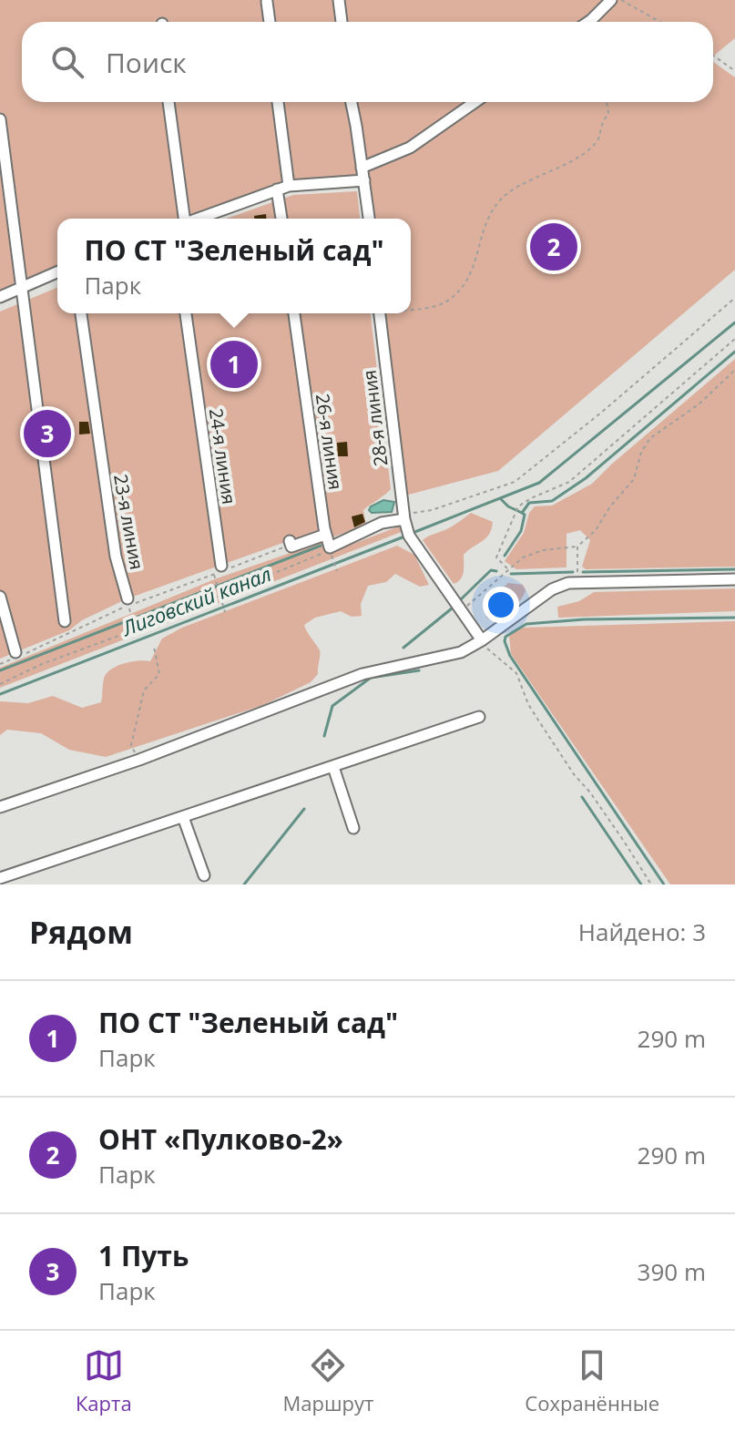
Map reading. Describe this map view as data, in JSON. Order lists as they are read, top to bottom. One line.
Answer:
{"streets":{"street":["28-я линия","26-я линия","24-я линия","23-я линия"]},"water":["Лиговский канал"],"page":{"search":"Поиск","popup":["ПО СТ \"Зеленый сад\"","Парк"],"pins":["2","1","3"],"heading":["Рядом","Найдено: 3"],"list":[{"mark":"1","name":"ПО СТ \"Зеленый сад\"","note":"Парк","value":"290 m"},{"mark":"2","name":"ОНТ «Пулково-2»","note":"Парк","value":"290 m"},{"mark":"3","name":"1 Путь","note":"Парк","value":"390 m"}],"nav":["Карта","Маршрут","Сохранённые"]}}
